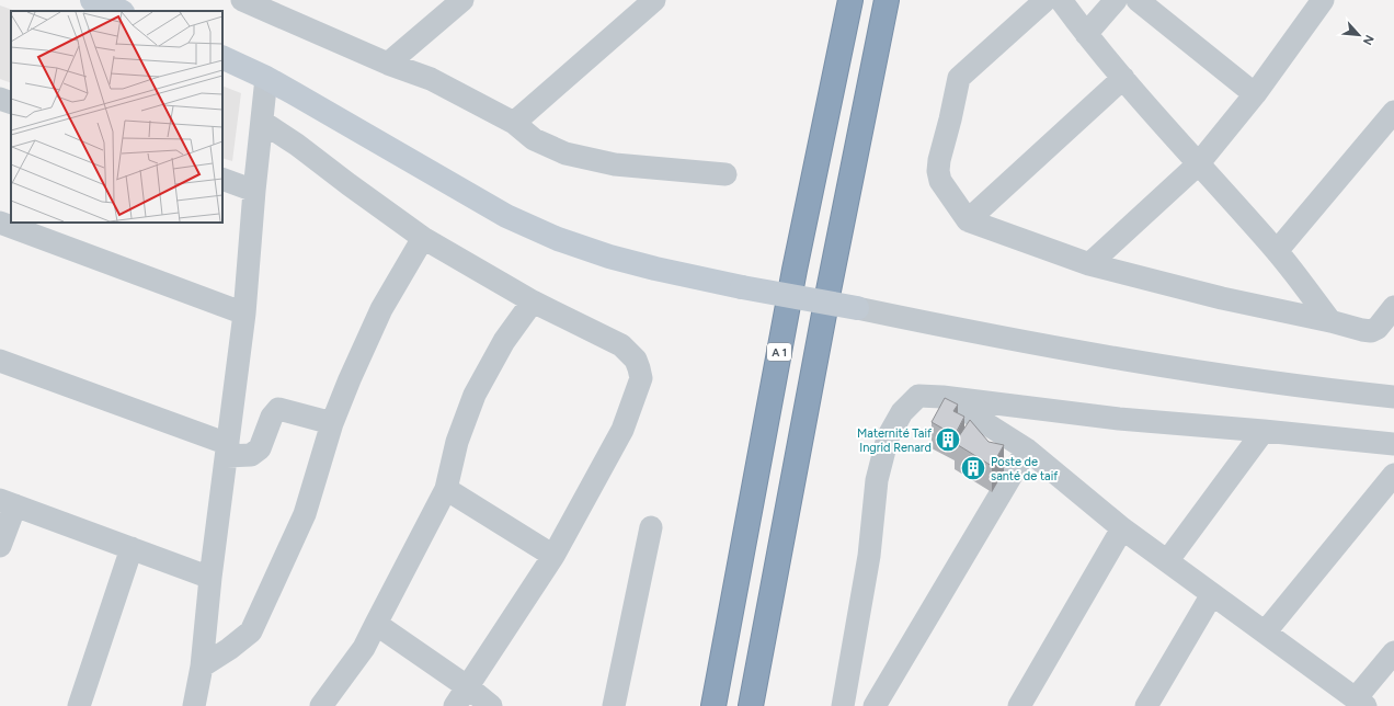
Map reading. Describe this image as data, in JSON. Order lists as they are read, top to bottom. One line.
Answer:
{"streets":{"highway":["A 1"]},"places":{"building":["Maternité Taif Ingrid Renard","Poste de santé de taif"]},"north":"bottom right"}
